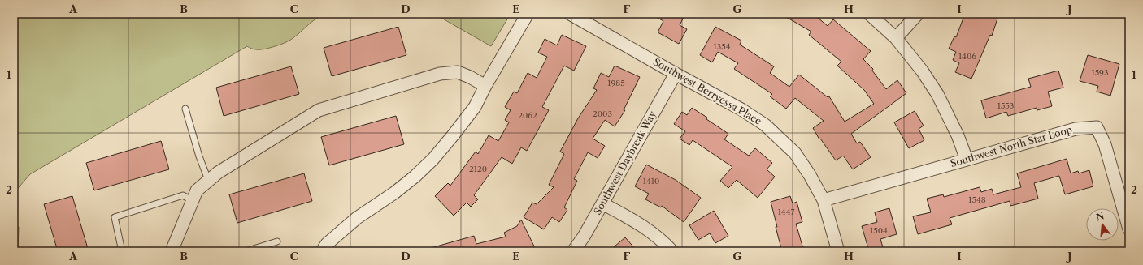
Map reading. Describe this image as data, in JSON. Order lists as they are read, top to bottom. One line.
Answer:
{"streets":{"street":["Southwest Berryessa Place","Southwest North Star Loop","Southwest Daybreak Way"]},"crossings":[["Southwest Berryessa Place","Southwest North Star Loop"],["Southwest Berryessa Place","Southwest Daybreak Way"]],"house_numbers":["1354","1406","1593","1985","1553","2003","2062","2120","1410","1548","1447","1504"],"north":"top","grid":{"columns":["A","B","C","D","E","F","G","H","I","J"],"rows":["1","2"]}}
